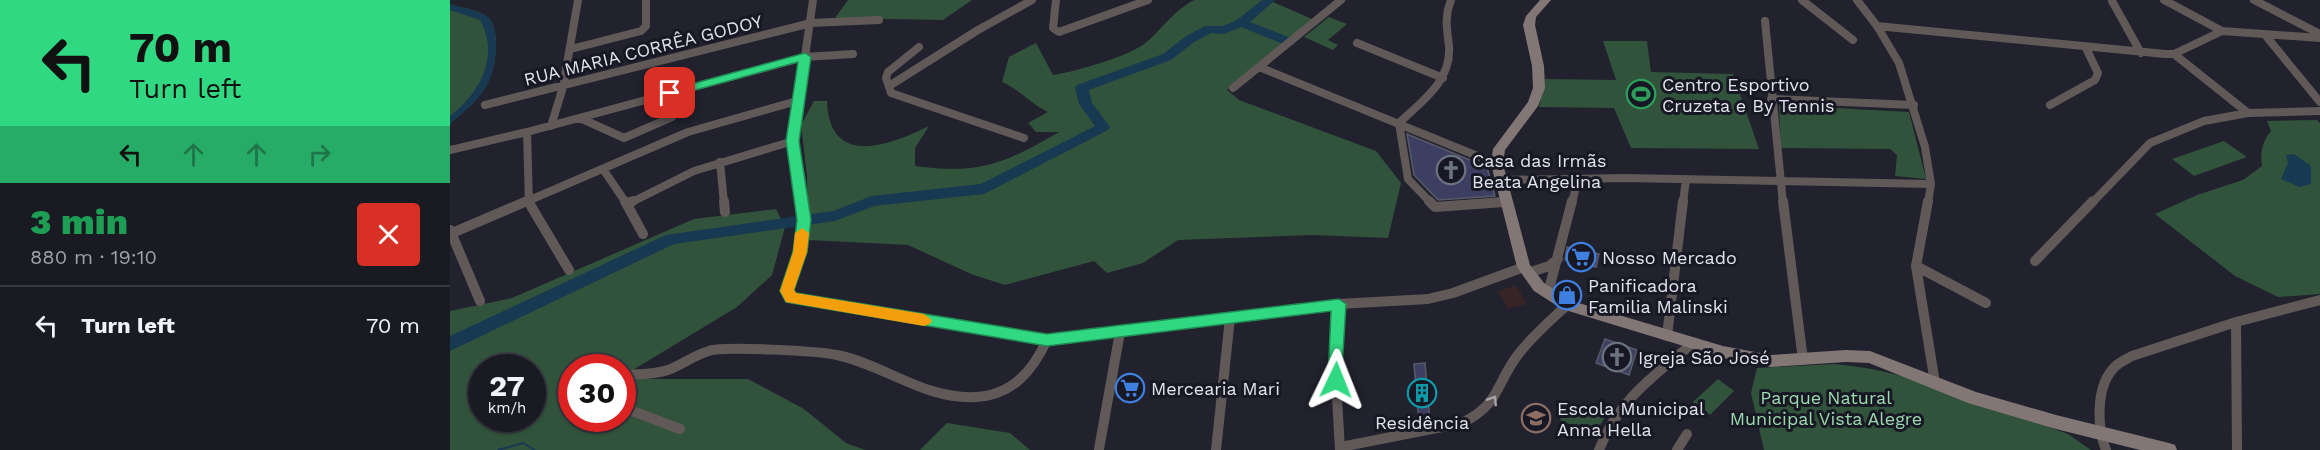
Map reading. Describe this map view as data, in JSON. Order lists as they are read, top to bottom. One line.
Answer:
{"streets":{"street":["RUA MARIA CORRÊA GODOY"]},"parks":["Parque Natural Municipal Vista Alegre"],"places":{"sports":["Centro Esportivo Cruzeta e By Tennis"],"church":["Casa das Irmãs Beata Angelina","Igreja São José"],"supermarket":["Nosso Mercado","Mercearia Mari"],"shop":["Panificadora Familia Malinski"],"building":["Residência"],"school or university":["Escola Municipal Anna Hella"]},"page":{"turn":["70 m","Turn left"],"heading":["3 min","880 m · 19:10"],"list":[{"name":"Turn left","value":"70 m"}],"speed":"27 km/h","limit":"30"}}
